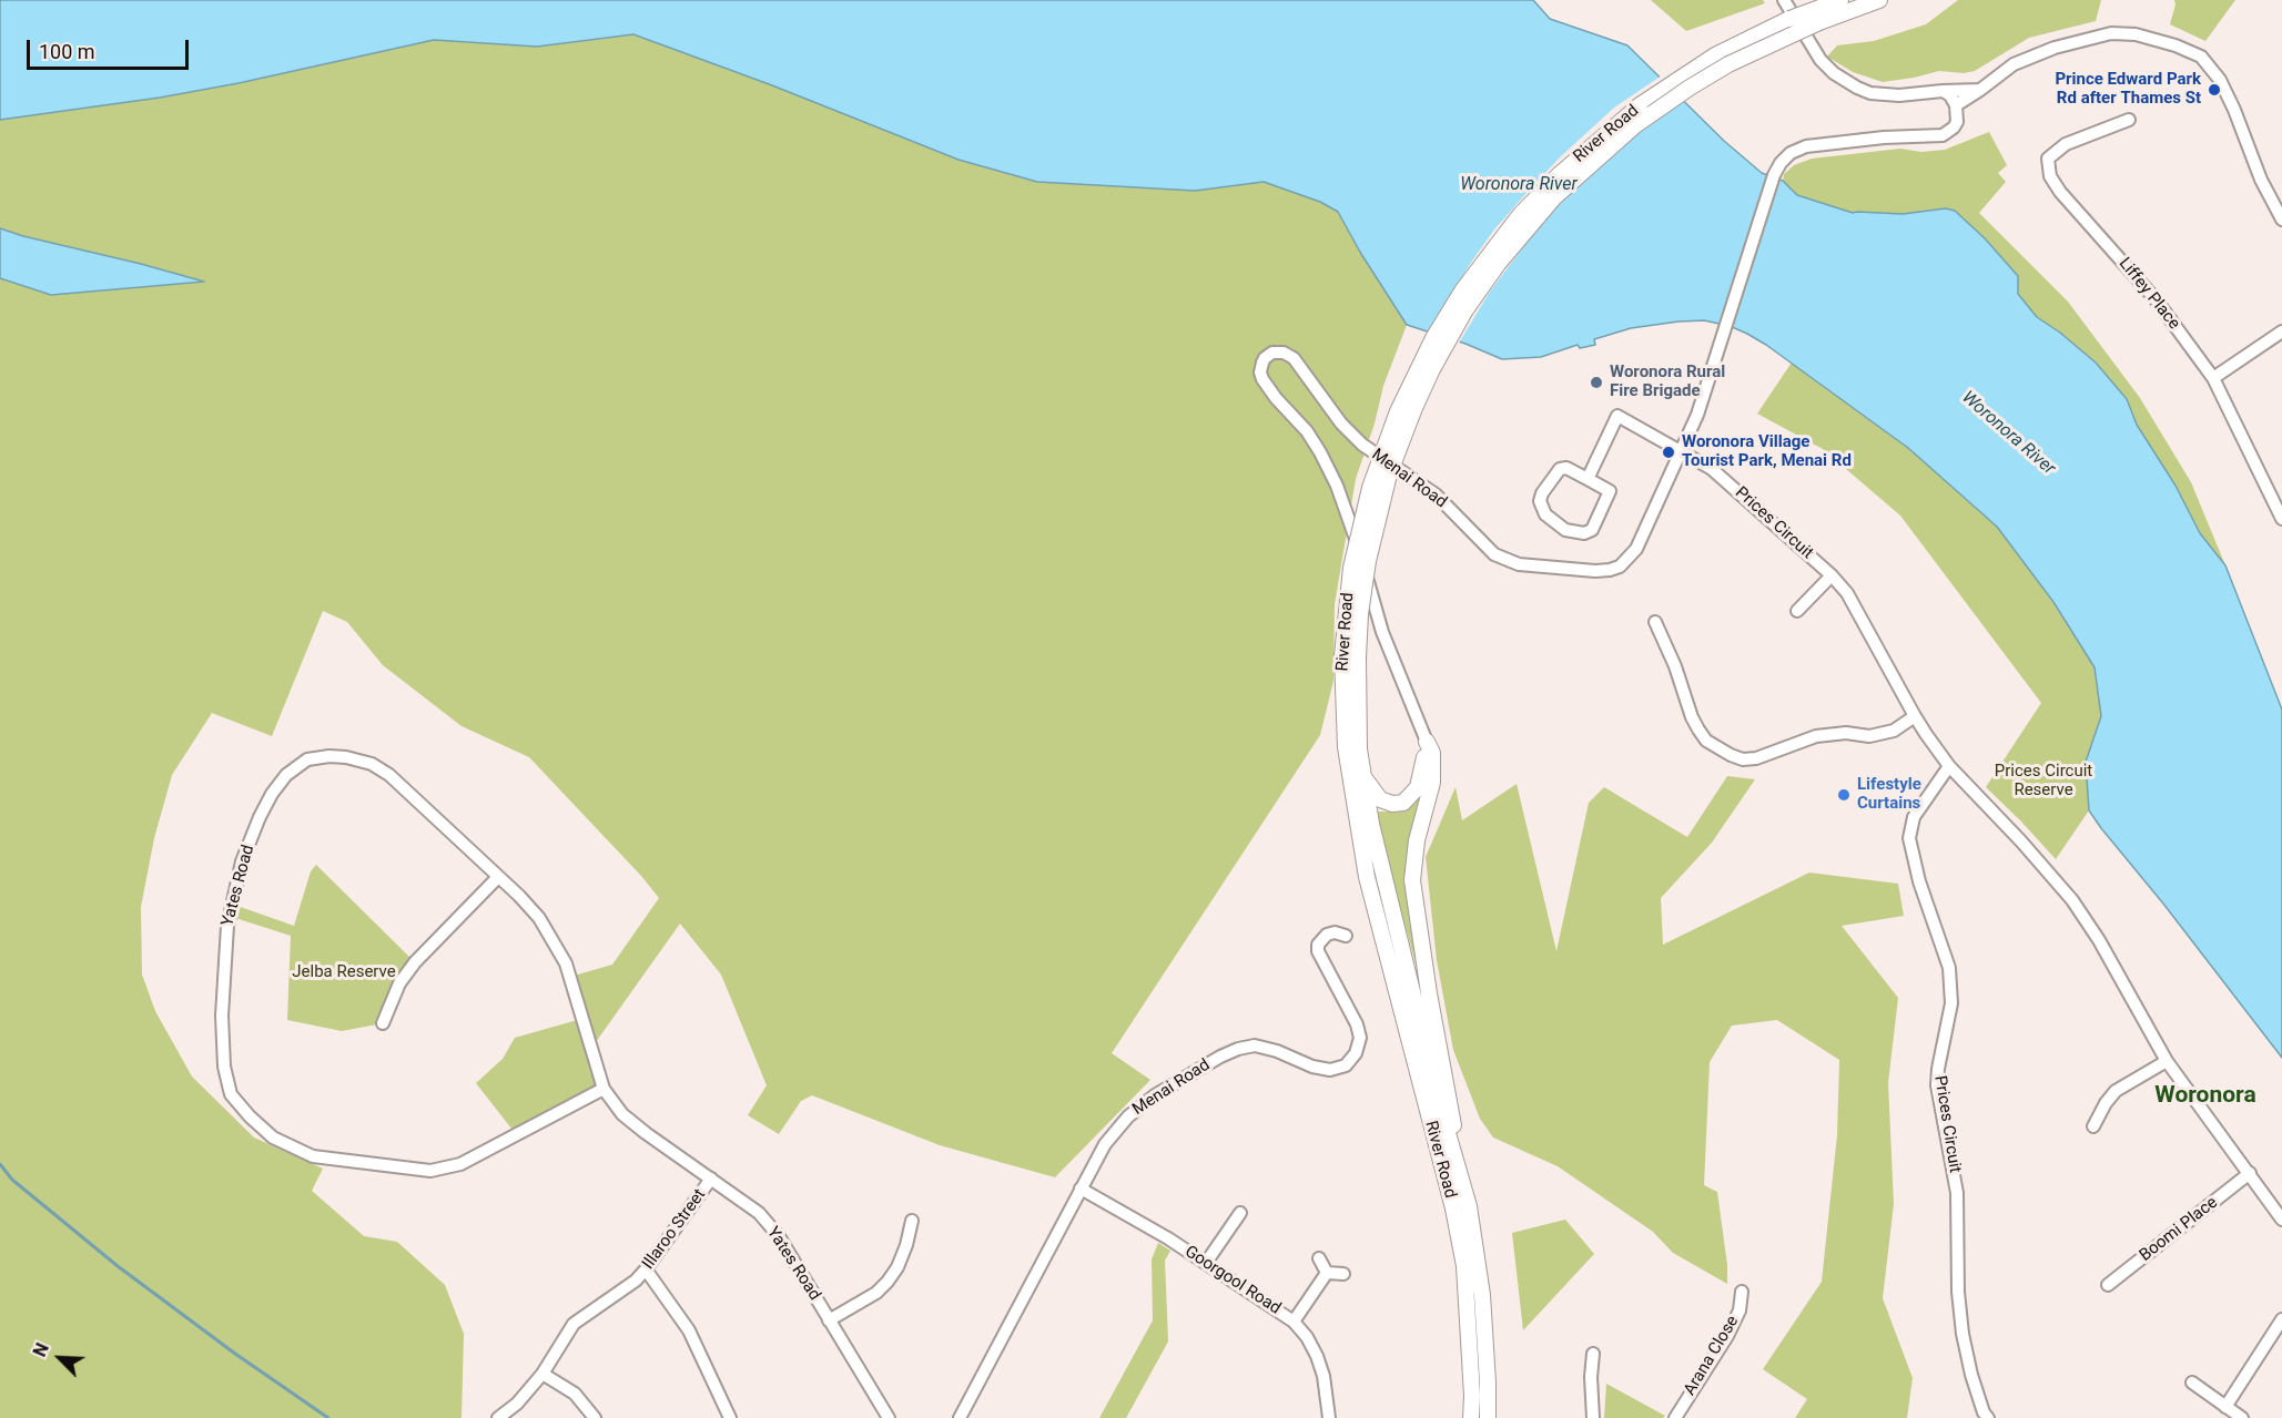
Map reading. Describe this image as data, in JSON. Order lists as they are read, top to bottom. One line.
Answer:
{"streets":{"main road":["River Road"],"street":["Liffey Place","Menai Road","Prices Circuit","Yates Road","Illaroo Street","Boomi Place","Goorgool Road","Arana Close"]},"crossings":[["Menai Road","Prices Circuit"],["Menai Road","Goorgool Road"],["Prices Circuit","Boomi Place"],["Yates Road","Illaroo Street"]],"districts":["Woronora"],"water":["Woronora River"],"parks":["Prices Circuit Reserve","Jelba Reserve"],"places":["Prince Edward Park Rd after Thames St","Woronora Rural Fire Brigade","Woronora Village Tourist Park, Menai Rd","Lifestyle Curtains"],"scale_bar":"100 m","north":"top left"}
